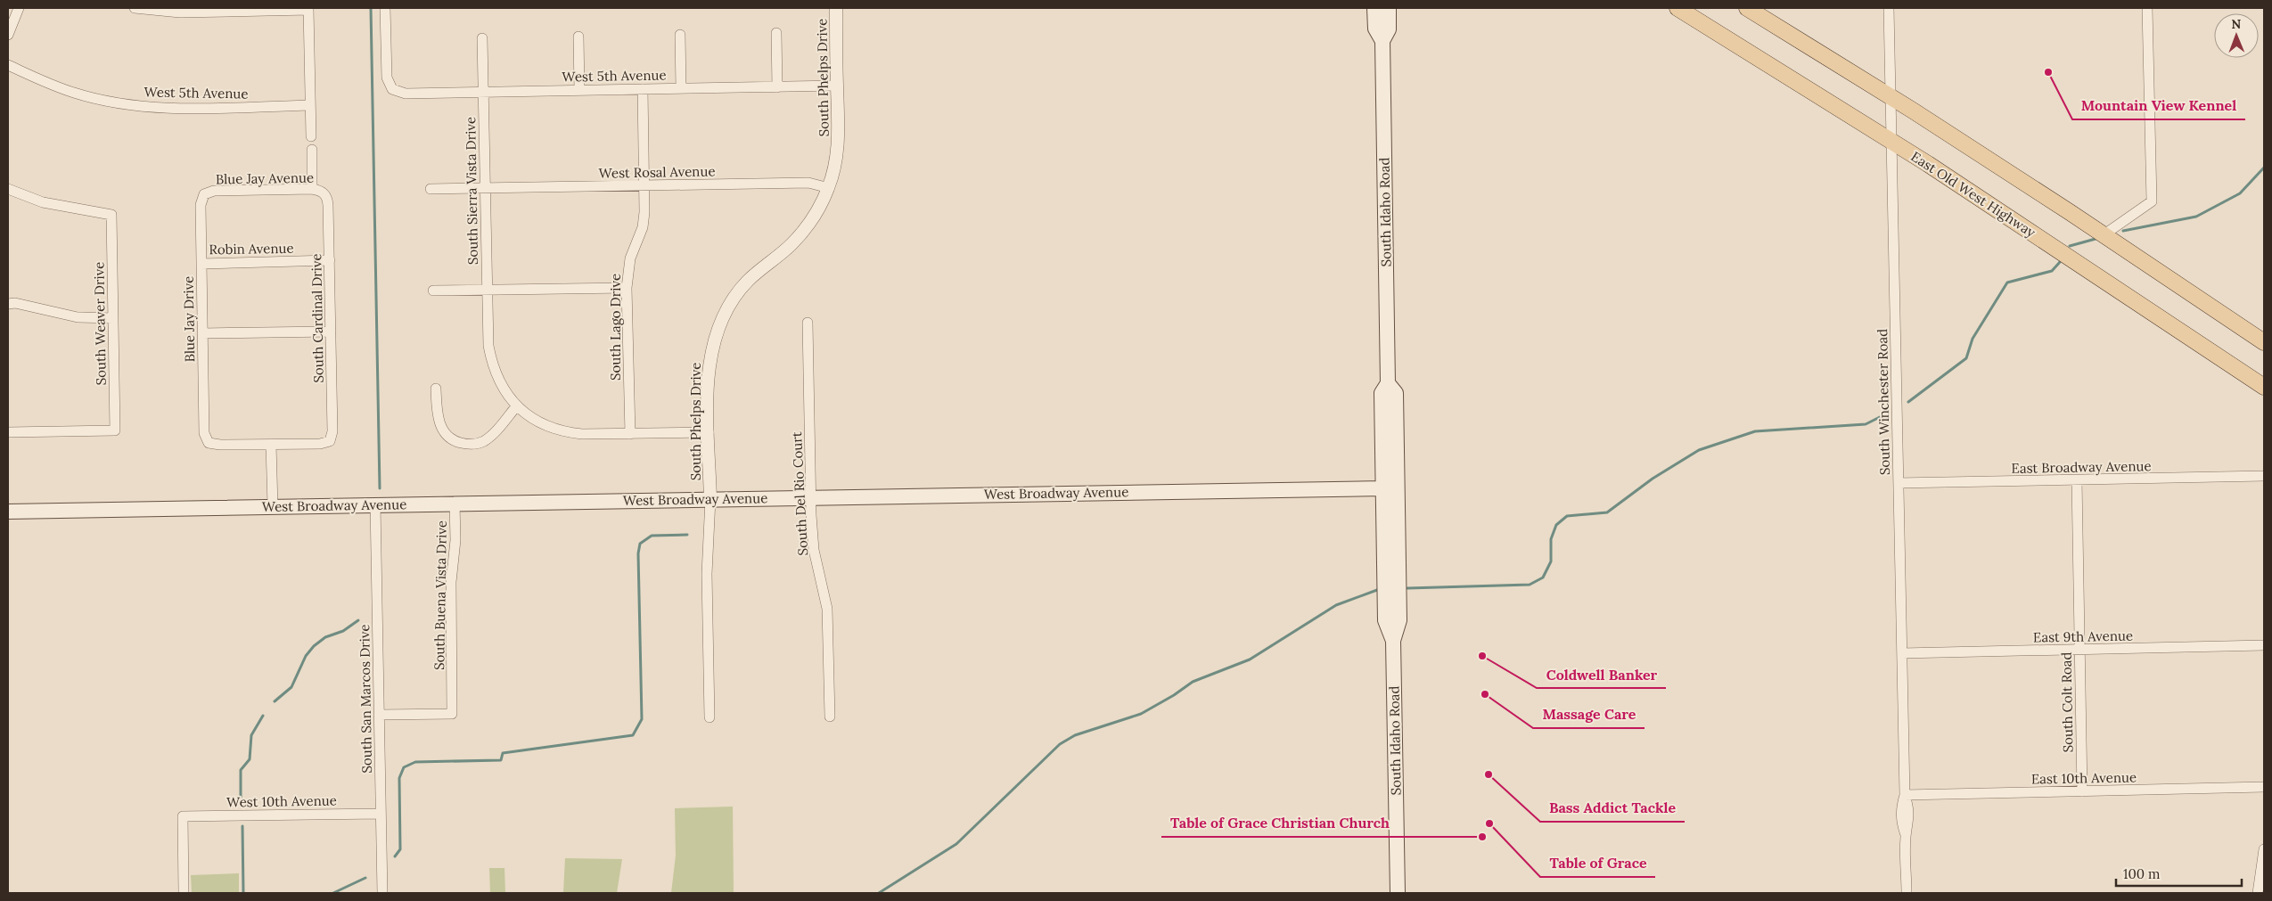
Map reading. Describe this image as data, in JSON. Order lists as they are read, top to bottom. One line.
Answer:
{"streets":{"main road":["East Old West Highway","South Idaho Road","West Broadway Avenue"],"street":["West 5th Avenue","South Phelps Drive","West Rosal Avenue","Blue Jay Avenue","South Sierra Vista Drive","Robin Avenue","South Cardinal Drive","Blue Jay Drive","South Weaver Drive","South Lago Drive","South Winchester Road","East Broadway Avenue","South Del Rio Court","South Buena Vista Drive","East 9th Avenue","South San Marcos Drive","South Colt Road","East 10th Avenue","West 10th Avenue"]},"crossings":[["West 5th Avenue","South Phelps Drive"],["West 5th Avenue","South Sierra Vista Drive"],["West 5th Avenue","South Lago Drive"],["South Phelps Drive","West Rosal Avenue"],["South Phelps Drive","South Sierra Vista Drive"],["South Phelps Drive","West Broadway Avenue"],["West Rosal Avenue","South Sierra Vista Drive"],["West Rosal Avenue","South Lago Drive"],["Blue Jay Avenue","South Cardinal Drive"],["Blue Jay Avenue","Blue Jay Drive"],["South Sierra Vista Drive","South Lago Drive"],["East Old West Highway","South Winchester Road"],["South Idaho Road","West Broadway Avenue"],["Robin Avenue","South Cardinal Drive"],["Robin Avenue","Blue Jay Drive"],["South Cardinal Drive","Blue Jay Drive"],["South Winchester Road","East Broadway Avenue"],["South Winchester Road","East 9th Avenue"],["South Winchester Road","East 10th Avenue"],["East Broadway Avenue","South Colt Road"],["West Broadway Avenue","South Del Rio Court"],["West Broadway Avenue","South Buena Vista Drive"],["West Broadway Avenue","South San Marcos Drive"],["South Buena Vista Drive","South San Marcos Drive"],["East 9th Avenue","South Colt Road"],["South San Marcos Drive","West 10th Avenue"],["South Colt Road","East 10th Avenue"]],"places":["Mountain View Kennel","Coldwell Banker","Massage Care","Bass Addict Tackle","Table of Grace","Table of Grace Christian Church"],"scale_bar":"100 m","north":"top"}
